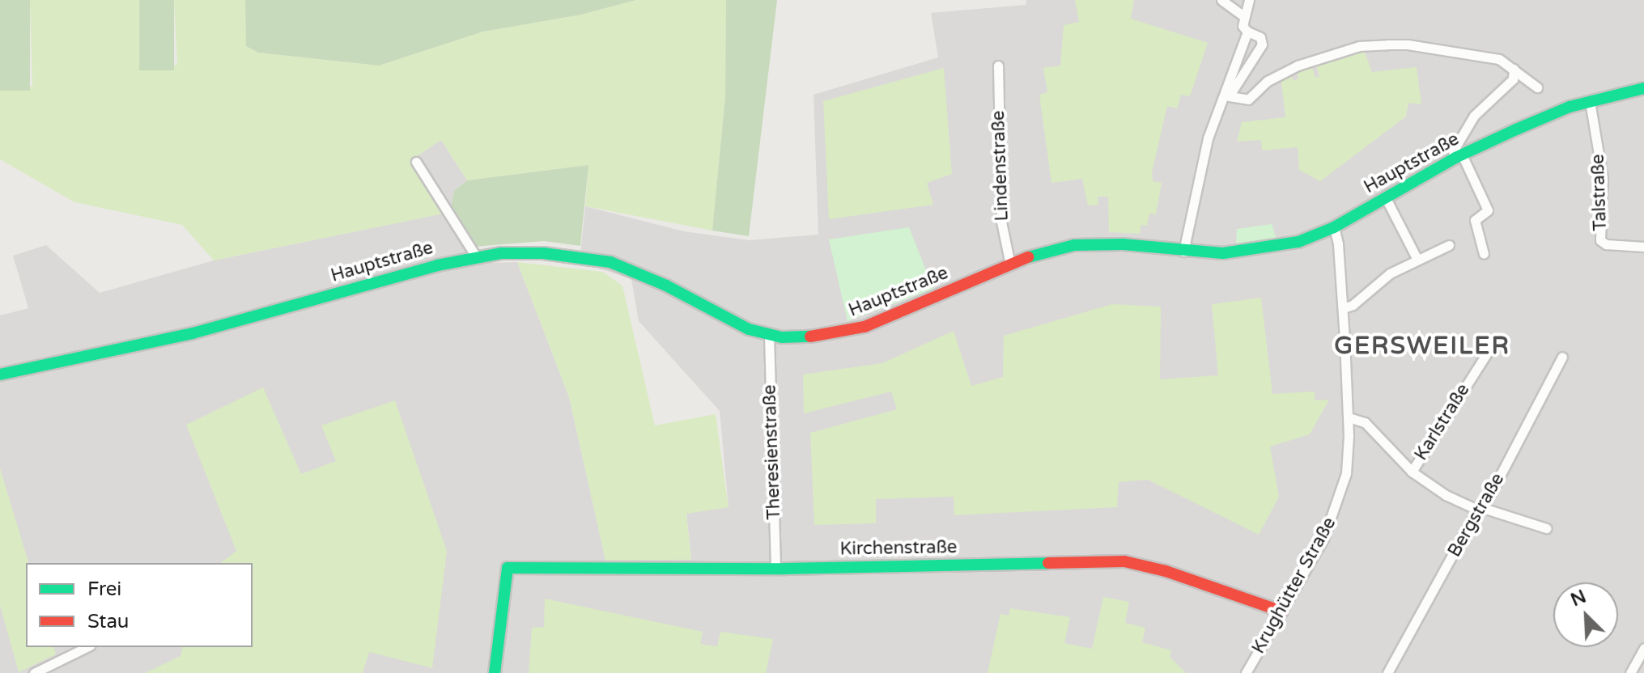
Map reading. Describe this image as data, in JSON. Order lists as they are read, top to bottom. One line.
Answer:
{"streets":{"main road":["Hauptstraße","Kirchenstraße"],"street":["Lindenstraße","Talstraße","Karlstraße","Theresienstraße","Bergstraße","Krughütter Straße"]},"crossings":[["Hauptstraße","Lindenstraße"],["Hauptstraße","Talstraße"],["Hauptstraße","Theresienstraße"],["Hauptstraße","Krughütter Straße"],["Theresienstraße","Kirchenstraße"],["Kirchenstraße","Krughütter Straße"]],"districts":["GERSWEILER"],"legend":["Frei","Stau"],"north":"top left"}
